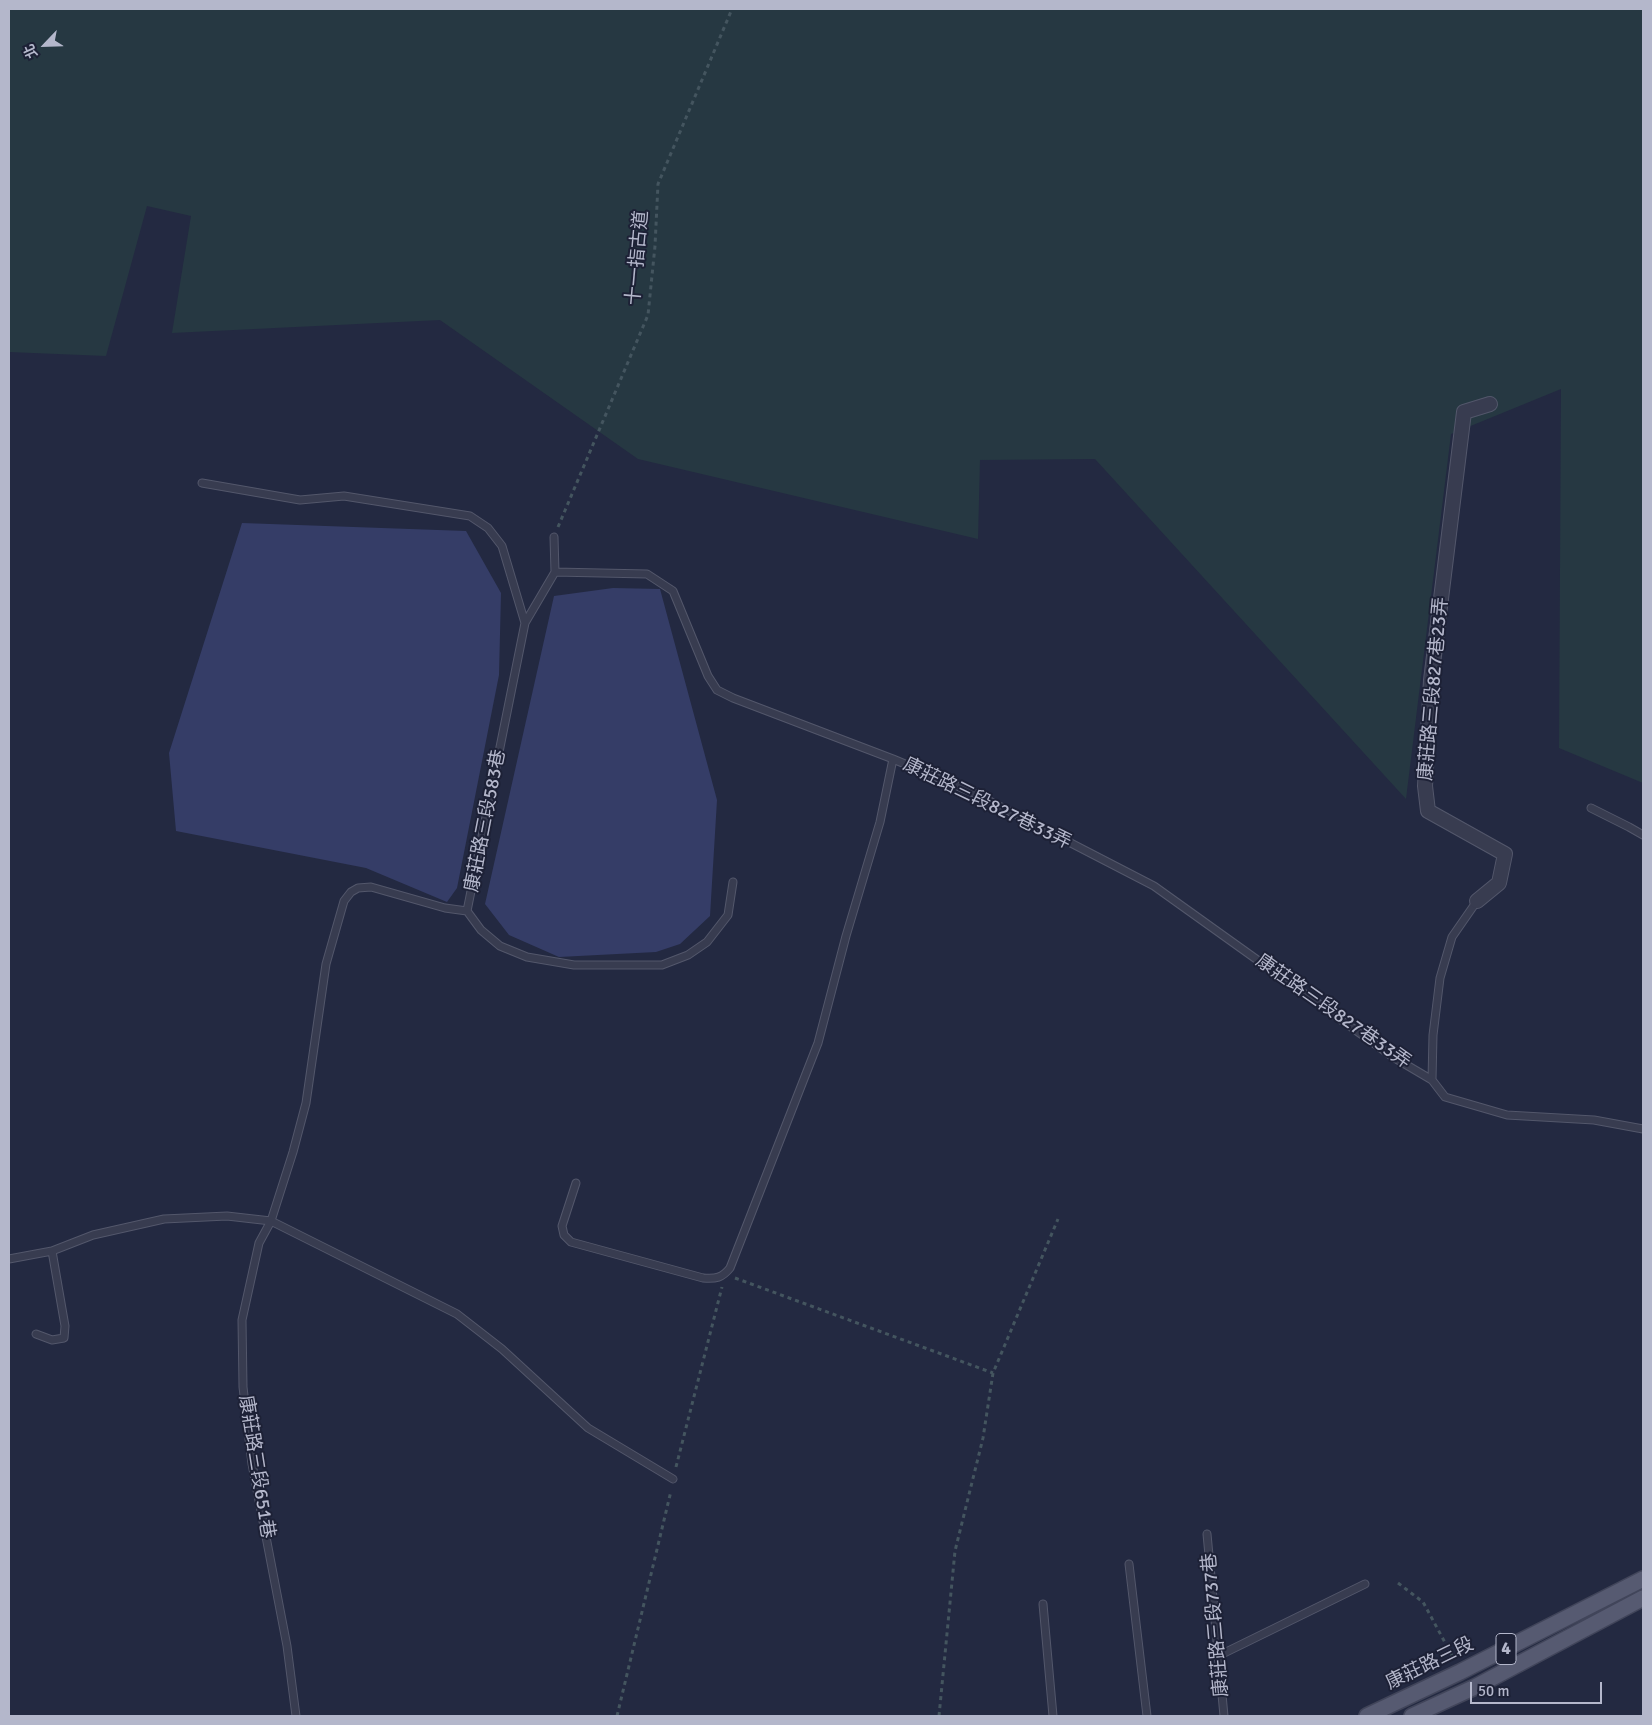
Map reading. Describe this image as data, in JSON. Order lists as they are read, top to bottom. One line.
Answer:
{"streets":{"main road":["4","康莊路三段"],"street":["康莊路三段827巷23弄"],"lane":["康莊路三段827巷33弄","康莊路三段583巷","康莊路三段651巷","康莊路三段737巷"],"path":["十一指古道"]},"crossings":[["康莊路三段827巷23弄","康莊路三段827巷33弄"],["康莊路三段583巷","康莊路三段651巷"]],"scale_bar":"50 m","north":"bottom left"}
